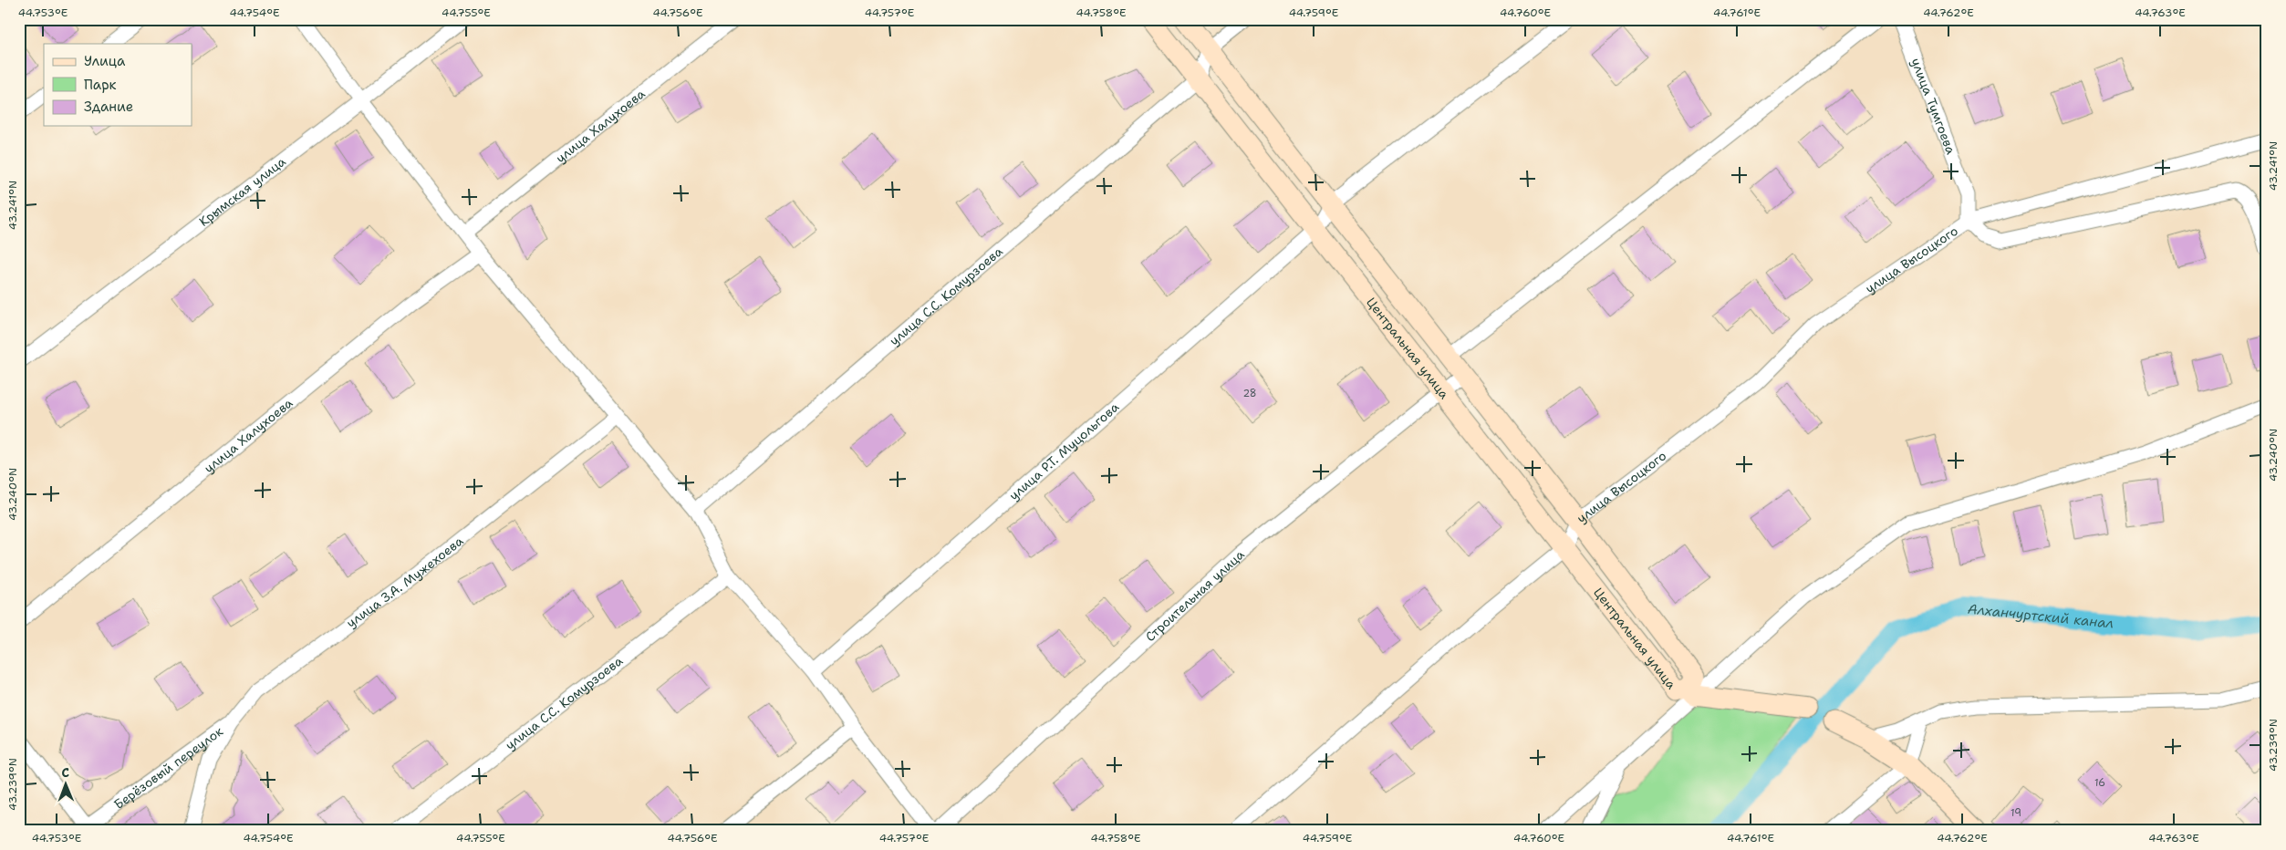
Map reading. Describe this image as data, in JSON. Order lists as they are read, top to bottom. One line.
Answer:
{"streets":{"street":["улица Тумгоева","улица Халухоева","Крымская улица","улица Высоцкого","улица С.С. Комурзоева","Центральная улица","улица Р.Т. Муцольгова","улица З.А. Мужехоева","Строительная улица","Берёзовый переулок"]},"crossings":[["улица Тумгоева","улица Высоцкого"],["улица Высоцкого","Центральная улица"],["улица С.С. Комурзоева","Центральная улица"],["Центральная улица","улица Р.Т. Муцольгова"],["Центральная улица","Строительная улица"],["улица З.А. Мужехоева","Берёзовый переулок"]],"water":["Алханчуртский канал"],"house_numbers":["28","16","19"],"legend":["Улица","Парк","Здание"],"north":"top","coordinates":["44.753°E","44.754°E","44.755°E","44.756°E","44.757°E","44.758°E","44.759°E","44.760°E","44.761°E","44.762°E","44.763°E","43.241°N","43.240°N","43.239°N"]}
